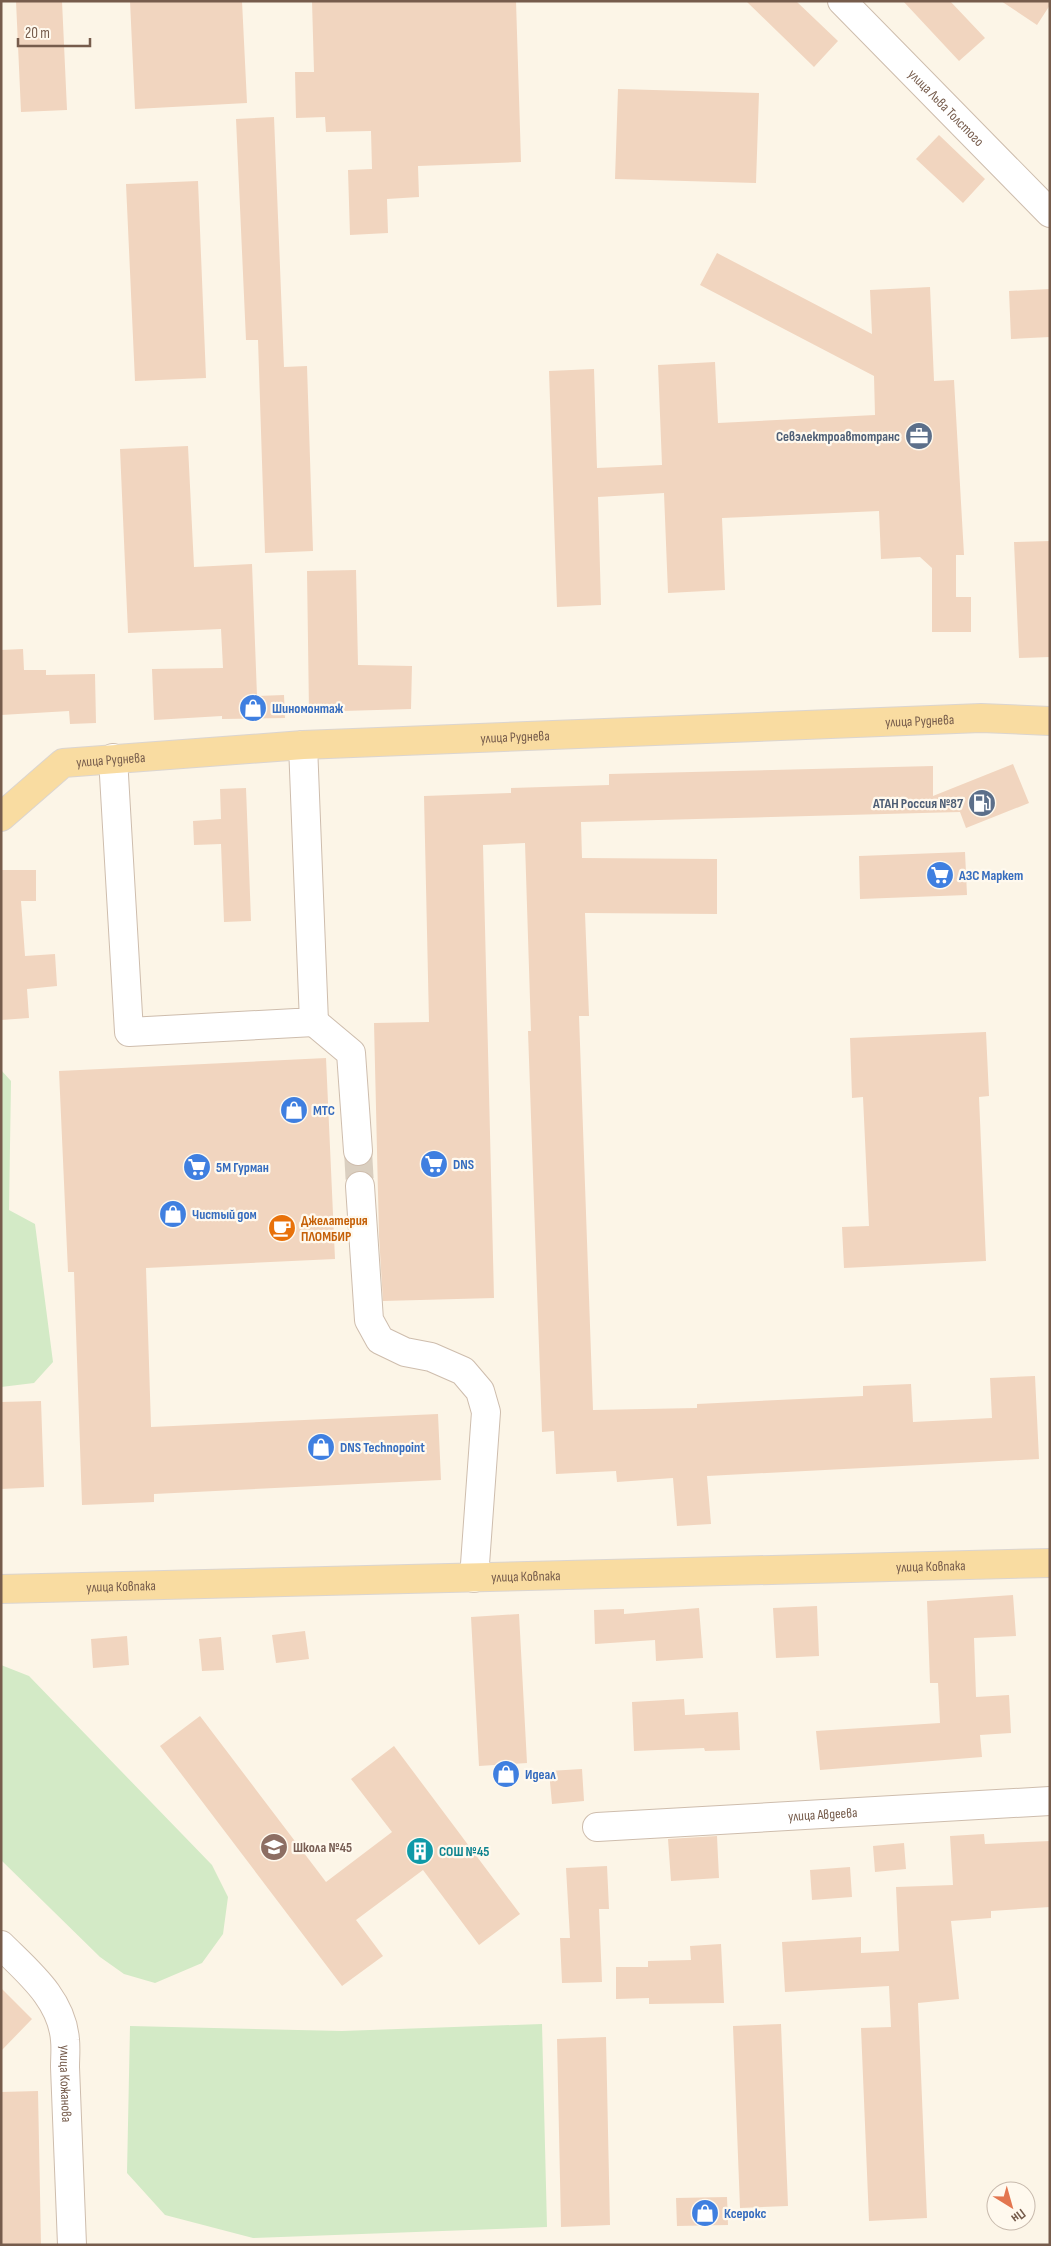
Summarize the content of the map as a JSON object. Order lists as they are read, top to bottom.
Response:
{
  "streets": {
    "main road": ["улица Руднева", "улица Ковпака"],
    "street": ["улица Льва Толстого", "улица Авдеева", "улица Кожанова"]
  },
  "places": {
    "office": ["Севэлектроавтотранс"],
    "shop": [
      "Шиномонтаж",
      "МТС",
      "Чистый дом",
      "DNS Technopoint",
      "Идеал",
      "Ксерокс"
    ],
    "fuel station": ["АТАН Россия №87"],
    "supermarket": ["АЗС Маркет", "DNS", "5М Гурман"],
    "cafe": ["Джелатерия ПЛОМБИР"],
    "school or university": ["Школа №45"],
    "building": ["СОШ №45"]
  },
  "scale_bar": "20 m",
  "north": "bottom right"
}
